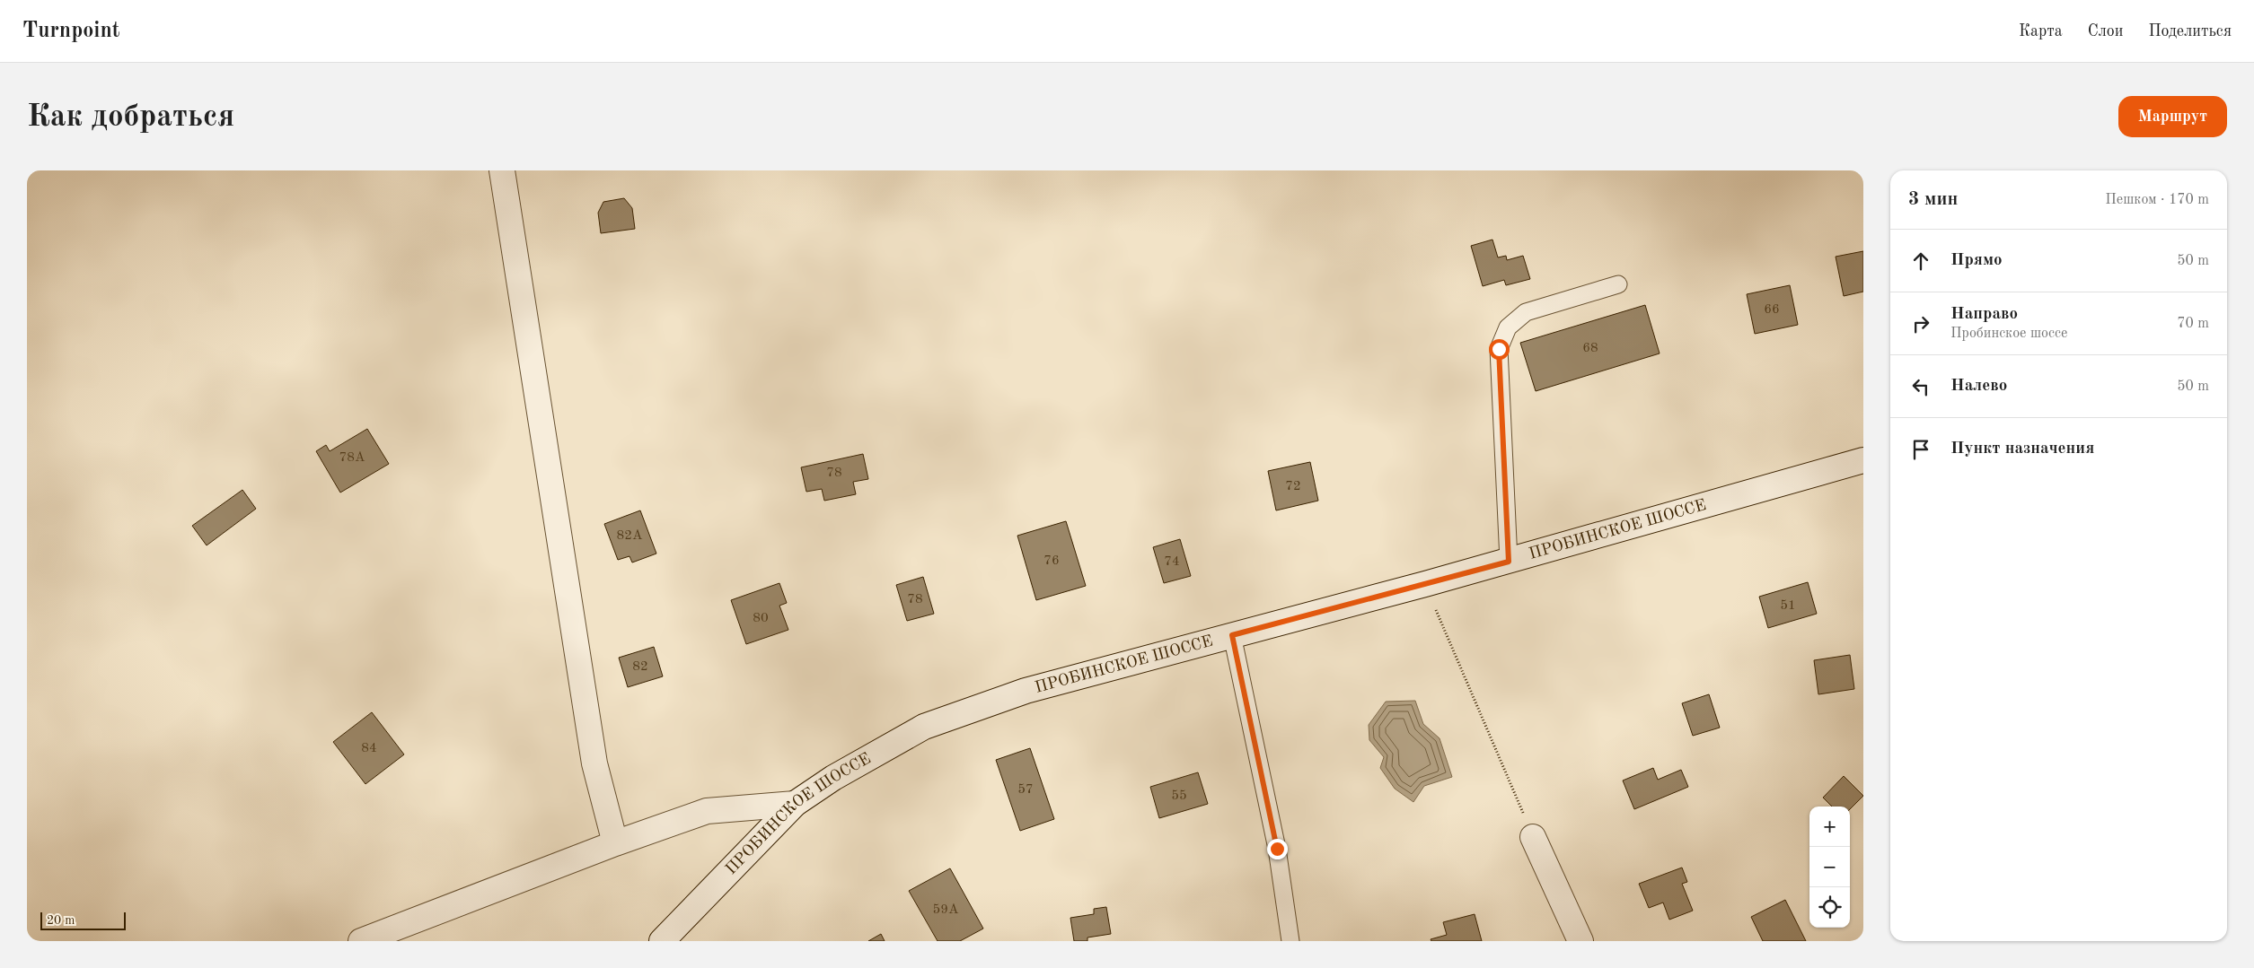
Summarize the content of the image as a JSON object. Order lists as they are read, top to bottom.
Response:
{
  "streets": {
    "main road": ["ПРОБИНСКОЕ ШОССЕ"]
  },
  "house_numbers": [
    "66",
    "68",
    "78А",
    "78",
    "72",
    "82А",
    "76",
    "74",
    "78",
    "51",
    "80",
    "82",
    "84",
    "57",
    "55",
    "59А"
  ],
  "scale_bar": "20 m",
  "page": {
    "header": "Turnpoint",
    "nav": ["Карта", "Слои", "Поделиться"],
    "buttons": "Маршрут",
    "title": "Как добраться",
    "heading": ["3 мин", "Пешком · 170 m"],
    "list": [
      ["Прямо", "50 m"],
      ["Направо", "Пробинское шоссе", "70 m"],
      ["Налево", "50 m"],
      "Пункт назначения"
    ],
    "map_buttons": ["+", "−"],
    "scale": "20 m"
  }
}
